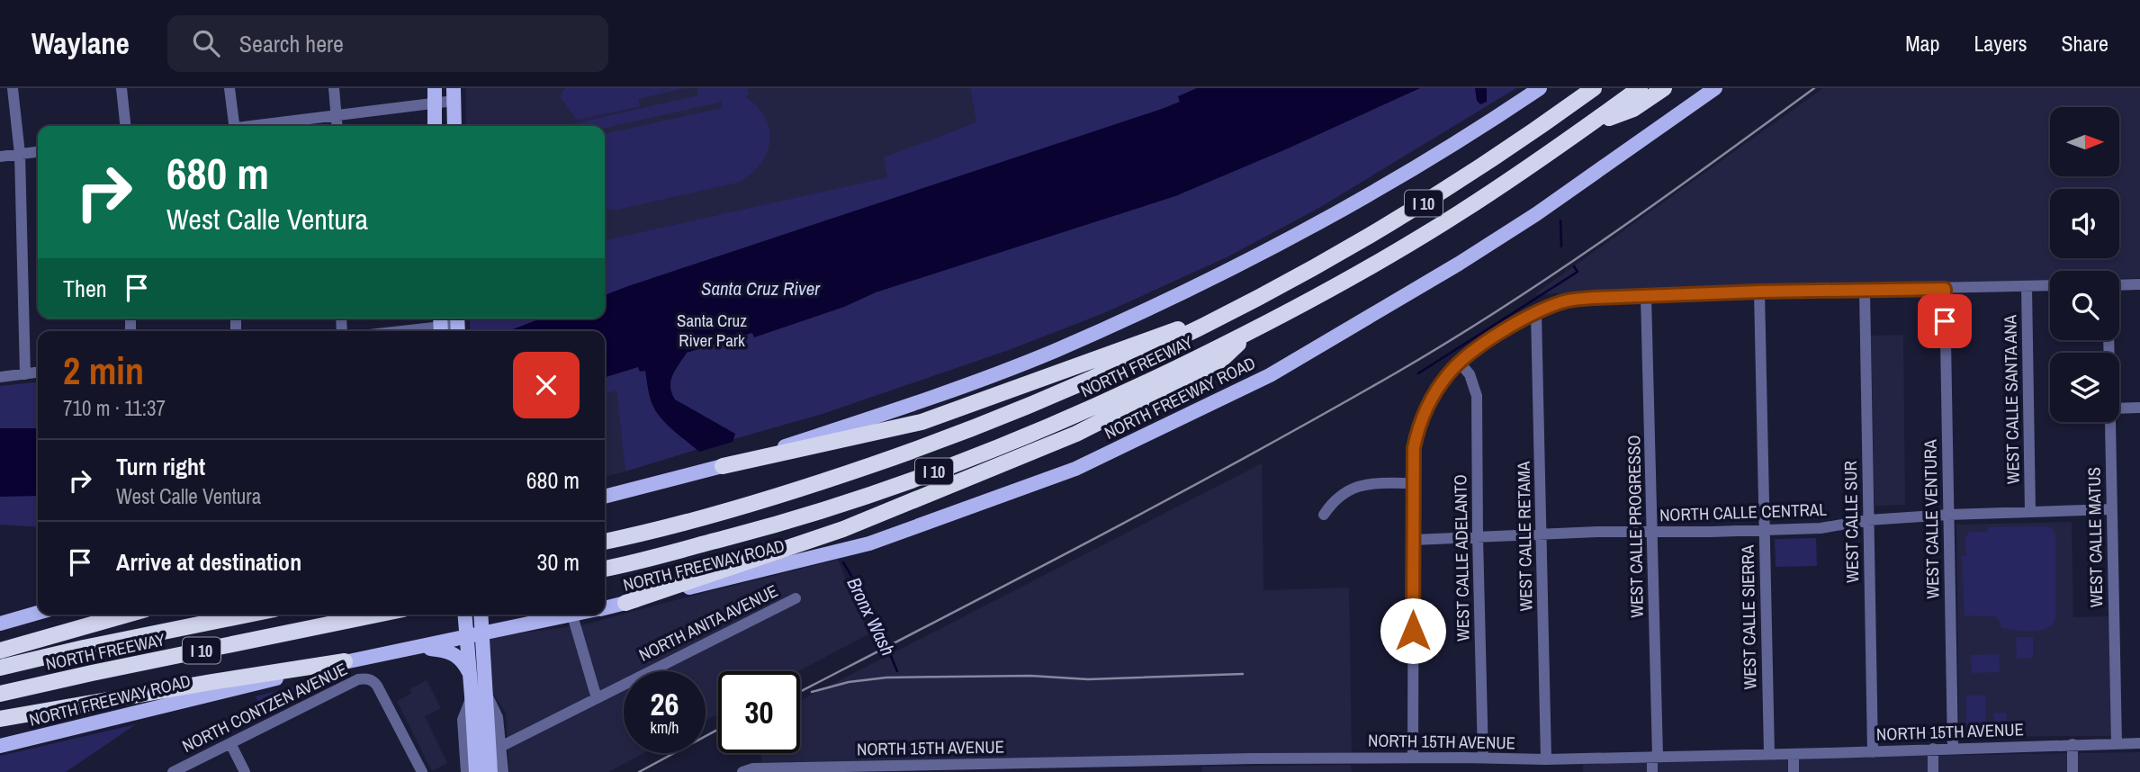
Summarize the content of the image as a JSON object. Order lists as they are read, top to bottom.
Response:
{
  "streets": {
    "highway": ["I 10", "NORTH FREEWAY"],
    "main road": ["NORTH FREEWAY ROAD"],
    "street": [
      "WEST CALLE SANTA ANA",
      "NORTH CALLE CENTRAL",
      "WEST CALLE VENTURA",
      "WEST CALLE SUR",
      "WEST CALLE PROGRESSO",
      "WEST CALLE RETAMA",
      "WEST CALLE MATUS",
      "WEST CALLE ADELANTO",
      "WEST CALLE SIERRA",
      "NORTH ANITA AVENUE",
      "NORTH CONTZEN AVENUE",
      "NORTH 15TH AVENUE"
    ]
  },
  "crossings": [
    ["WEST CALLE SANTA ANA", "NORTH CALLE CENTRAL"],
    ["NORTH CALLE CENTRAL", "WEST CALLE VENTURA"],
    ["NORTH CALLE CENTRAL", "WEST CALLE SUR"],
    ["NORTH CALLE CENTRAL", "WEST CALLE PROGRESSO"],
    ["NORTH CALLE CENTRAL", "WEST CALLE RETAMA"],
    ["NORTH CALLE CENTRAL", "WEST CALLE MATUS"],
    ["NORTH CALLE CENTRAL", "WEST CALLE ADELANTO"],
    ["NORTH CALLE CENTRAL", "WEST CALLE SIERRA"],
    ["WEST CALLE VENTURA", "NORTH 15TH AVENUE"],
    ["WEST CALLE SUR", "NORTH 15TH AVENUE"],
    ["WEST CALLE PROGRESSO", "NORTH 15TH AVENUE"],
    ["WEST CALLE RETAMA", "NORTH 15TH AVENUE"],
    ["WEST CALLE MATUS", "NORTH 15TH AVENUE"],
    ["WEST CALLE ADELANTO", "NORTH 15TH AVENUE"],
    ["WEST CALLE SIERRA", "NORTH 15TH AVENUE"]
  ],
  "water": ["Santa Cruz River", "Bronx Wash"],
  "parks": ["Santa Cruz River Park"],
  "north": "right",
  "page": {
    "header": "Waylane",
    "search": "Search here",
    "nav": ["Map", "Layers", "Share"],
    "turn": ["680 m", "West Calle Ventura"],
    "then": "Then",
    "heading": ["2 min", "710 m · 11:37"],
    "list": [
      {
        "name": "Turn right",
        "note": "West Calle Ventura",
        "value": "680 m"
      },
      {
        "name": "Arrive at destination",
        "value": "30 m"
      }
    ],
    "speed": "26 km/h",
    "limit": "30"
  }
}
